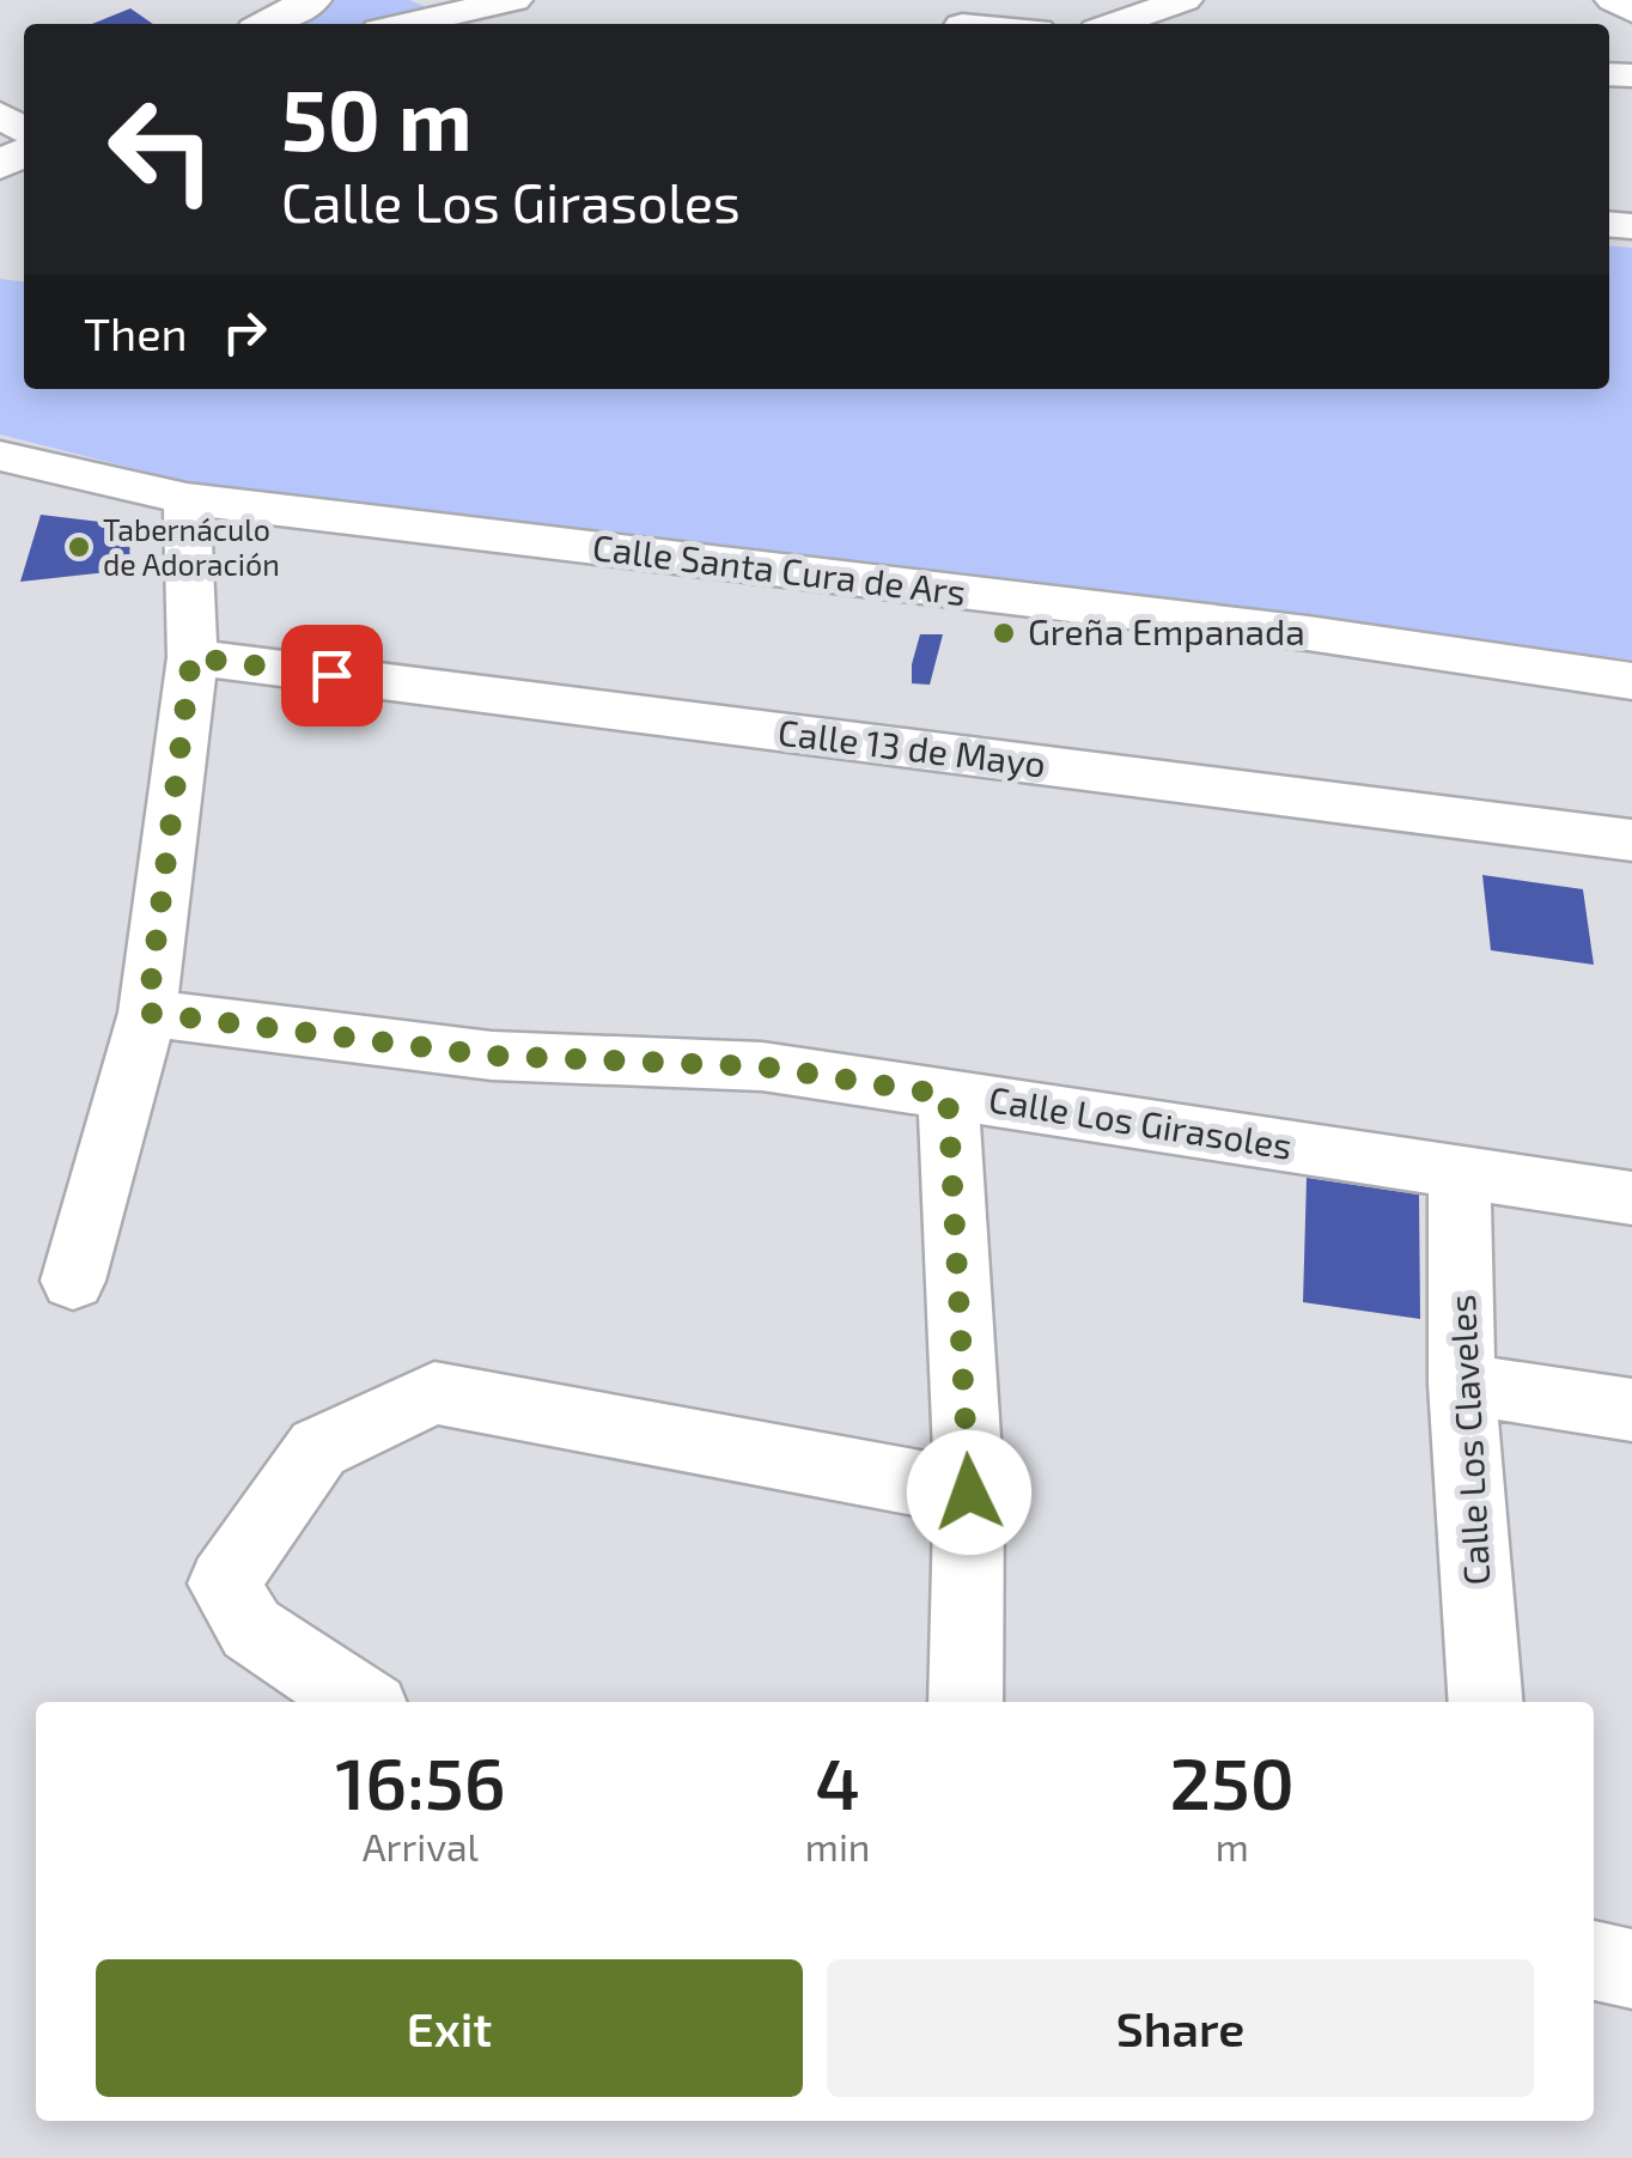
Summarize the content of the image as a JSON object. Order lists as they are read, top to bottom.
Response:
{
  "streets": {
    "street": [
      "Calle Santa Cura de Ars",
      "Calle 13 de Mayo",
      "Calle Los Girasoles",
      "Calle Los Claveles"
    ]
  },
  "crossings": [
    ["Calle Los Girasoles", "Calle Los Claveles"]
  ],
  "places": ["Tabernáculo de Adoración", "Greña Empanada"],
  "page": {
    "turn": ["50 m", "Calle Los Girasoles"],
    "then": "Then",
    "eta": [
      "16:56",
      "Arrival",
      "4",
      "min",
      "250",
      "m"
    ],
    "buttons": ["Exit", "Share"]
  }
}
